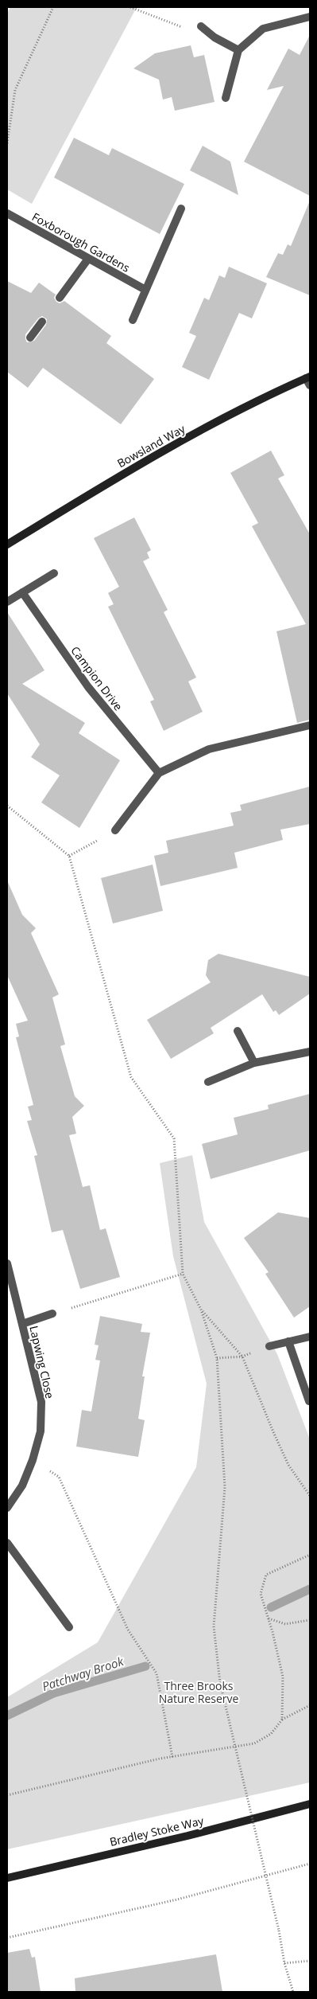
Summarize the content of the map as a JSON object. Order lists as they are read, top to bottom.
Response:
{
  "streets": {
    "street": [
      "Foxborough Gardens",
      "Bowsland Way",
      "Campion Drive",
      "Lapwing Close",
      "Bradley Stoke Way"
    ]
  },
  "water": ["Patchway Brook"],
  "parks": ["Three Brooks Nature Reserve"]
}
